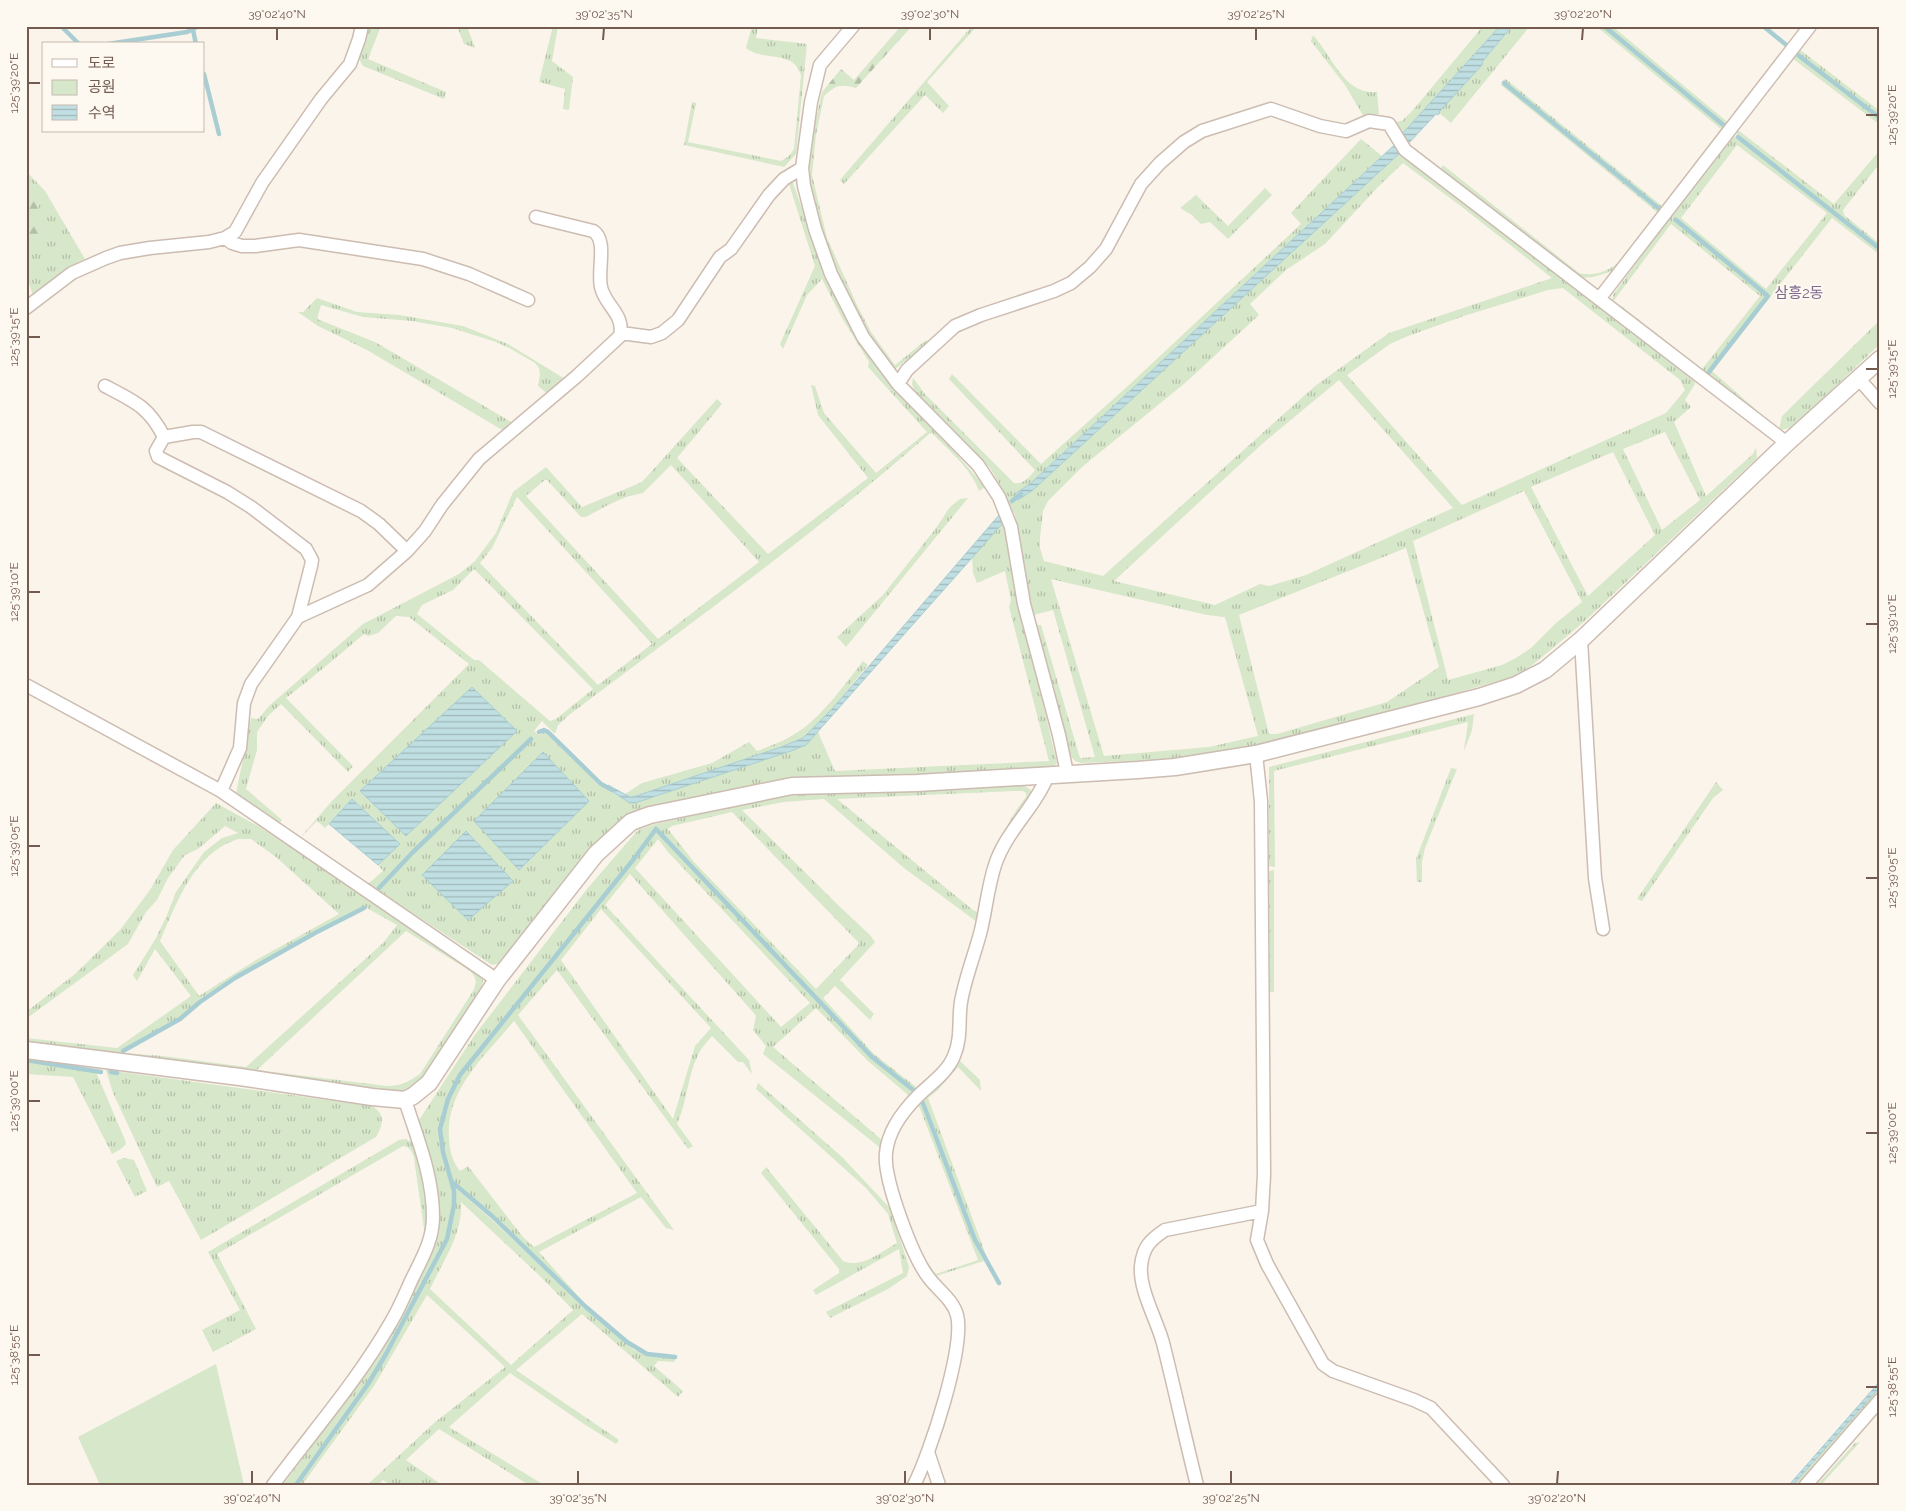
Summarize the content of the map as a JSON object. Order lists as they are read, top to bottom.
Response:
{
  "districts": ["삼흥2동"],
  "legend": ["도로", "공원", "수역"],
  "coordinates": [
    "39°02'40\"N",
    "39°02'35\"N",
    "39°02'30\"N",
    "39°02'25\"N",
    "39°02'20\"N",
    "125°39'20\"E",
    "125°39'15\"E",
    "125°39'10\"E",
    "125°39'05\"E",
    "125°39'00\"E",
    "125°38'55\"E"
  ]
}
